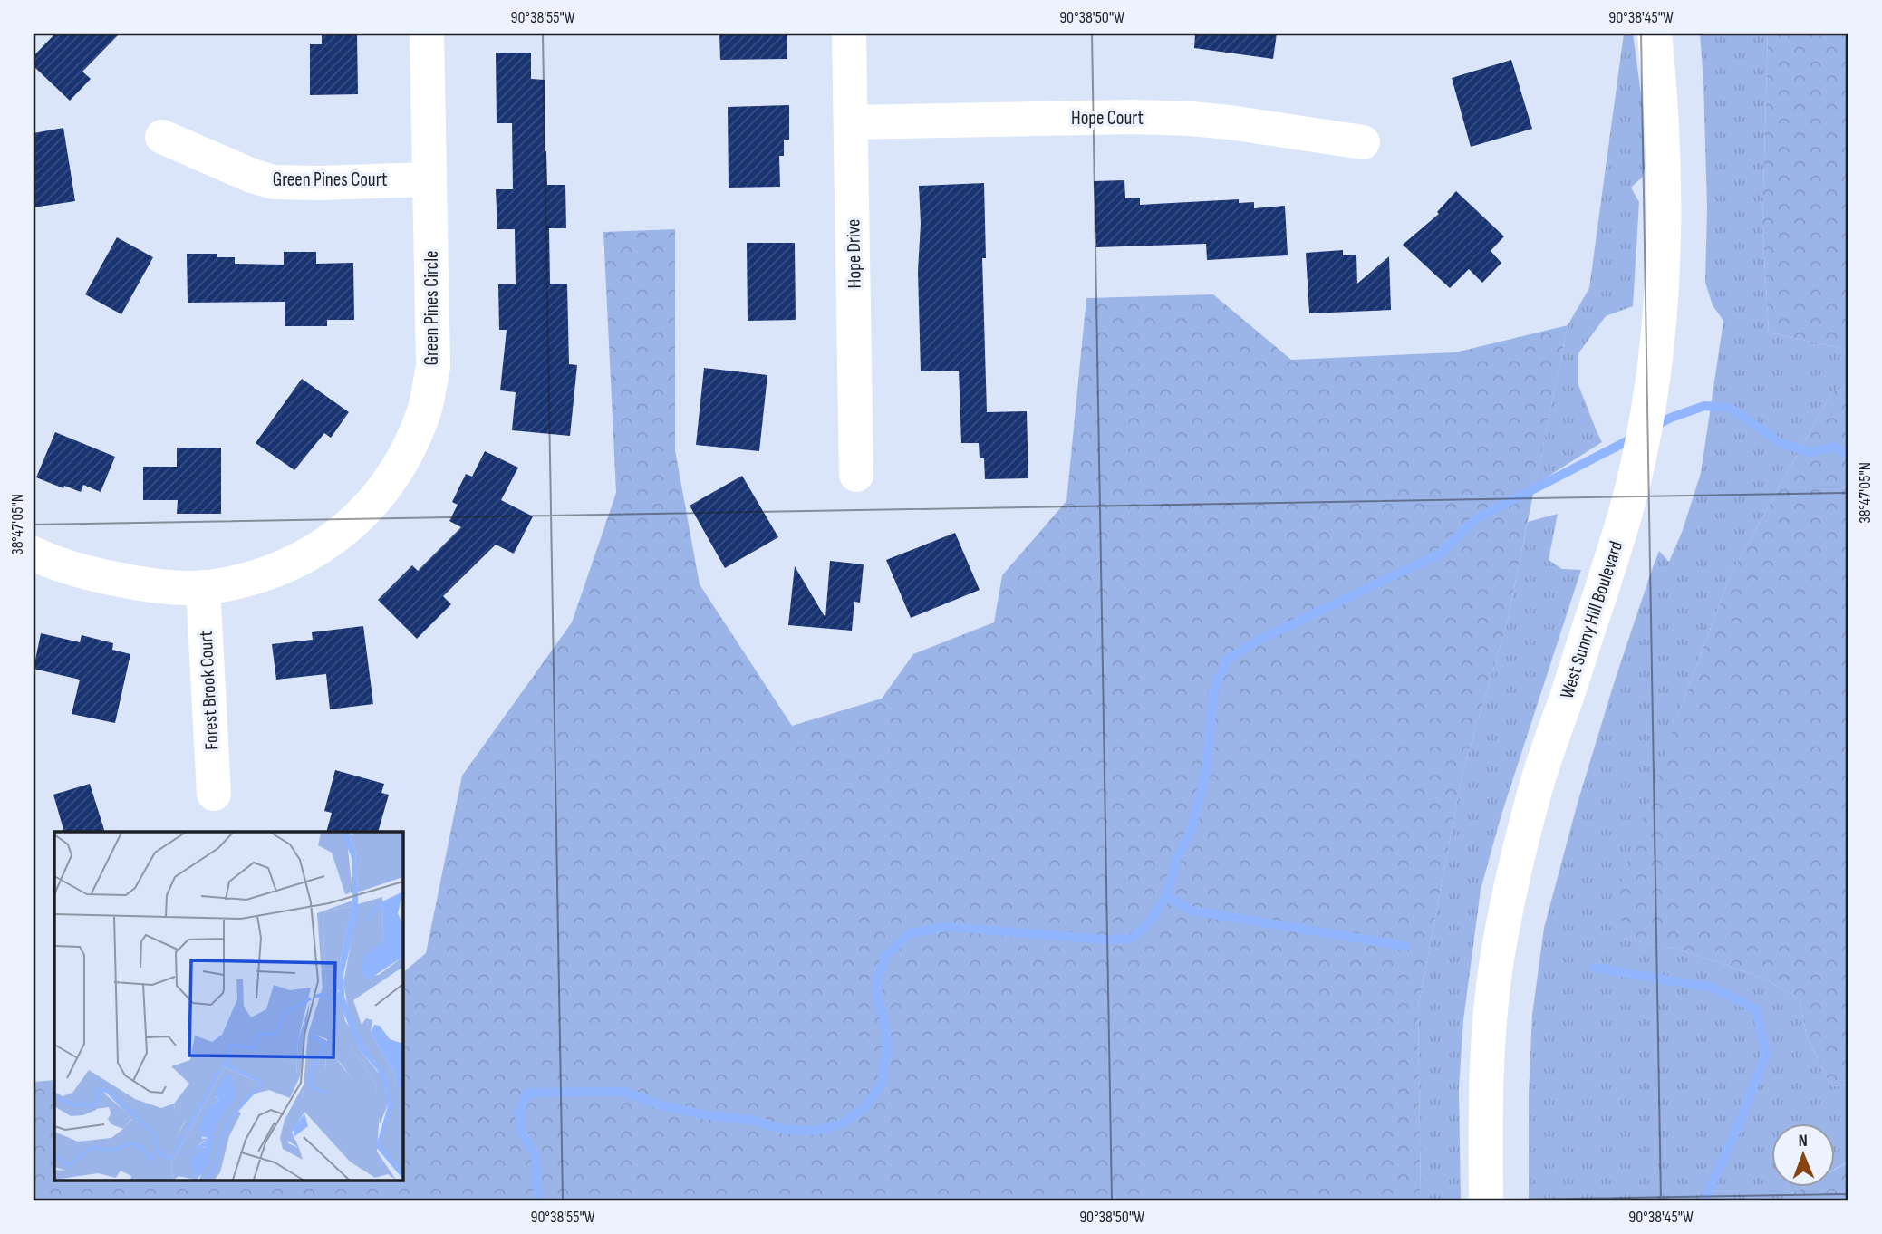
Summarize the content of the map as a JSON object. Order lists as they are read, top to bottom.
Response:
{
  "streets": {
    "street": [
      "Hope Court",
      "Green Pines Court",
      "Hope Drive",
      "Green Pines Circle",
      "West Sunny Hill Boulevard",
      "Forest Brook Court"
    ]
  },
  "crossings": [
    ["Hope Court", "Hope Drive"],
    ["Green Pines Court", "Green Pines Circle"],
    ["Green Pines Circle", "Forest Brook Court"]
  ],
  "north": "top",
  "coordinates": [
    "90°38'55\"W",
    "90°38'50\"W",
    "90°38'45\"W",
    "38°47'05\"N"
  ]
}
